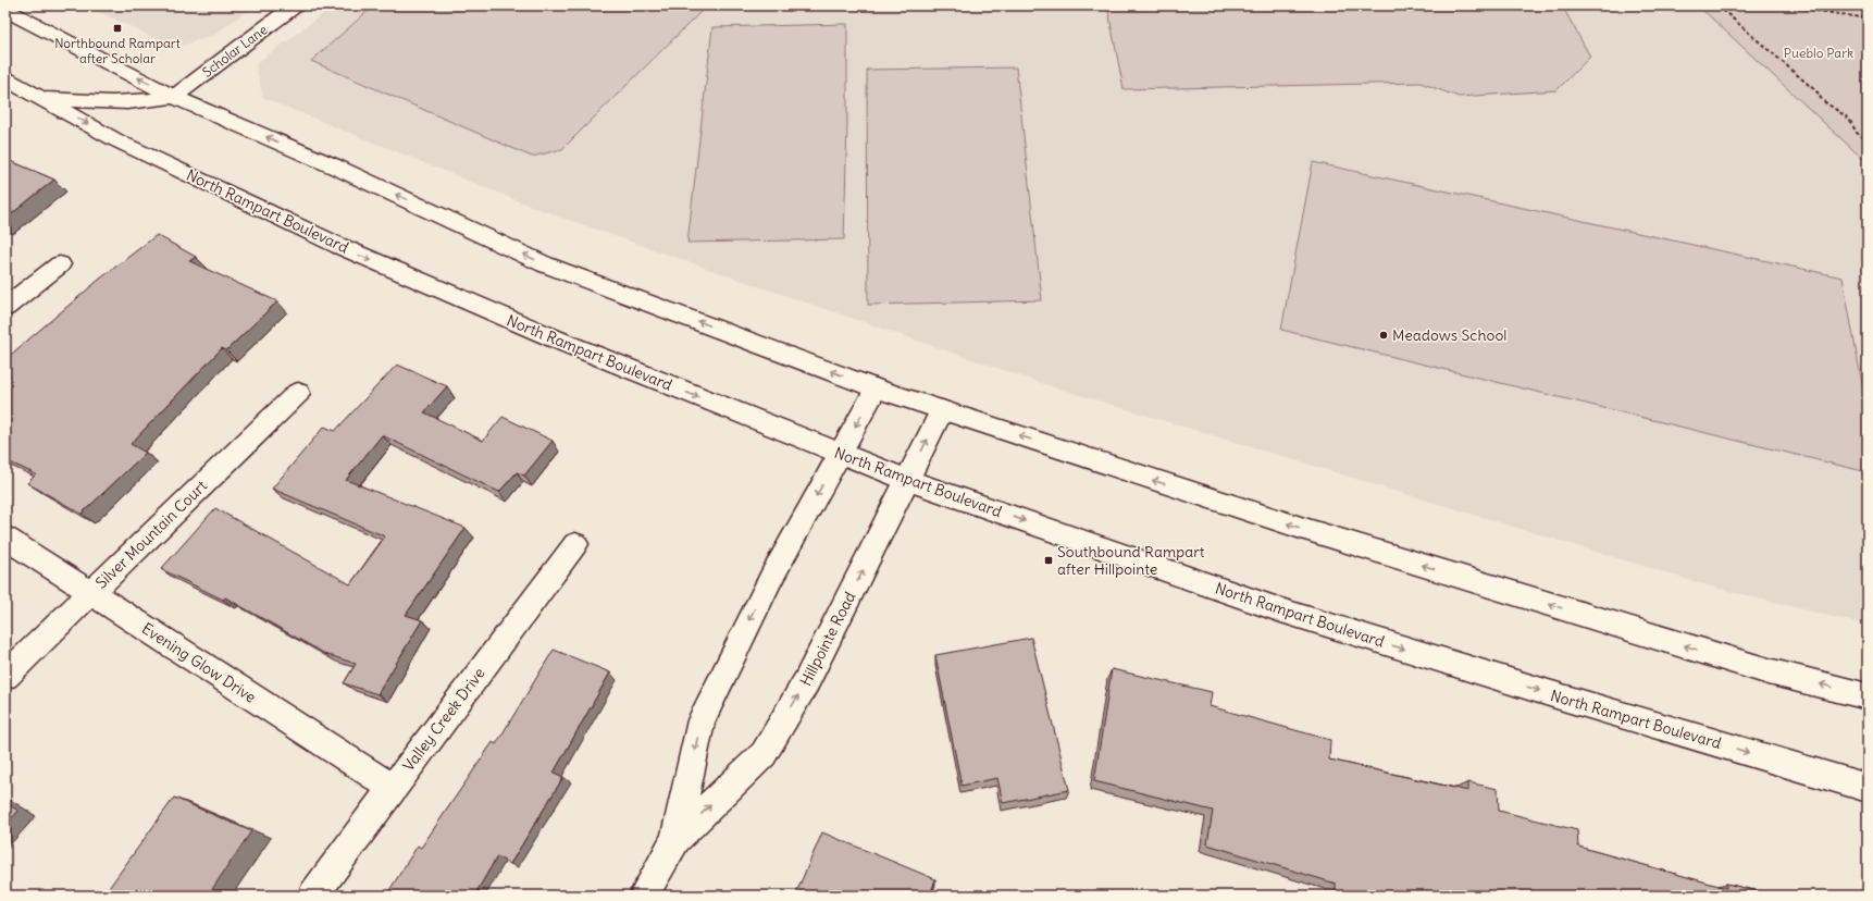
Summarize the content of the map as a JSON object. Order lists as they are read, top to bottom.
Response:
{
  "streets": {
    "main road": [
      "Scholar Lane",
      "North Rampart Boulevard",
      "Silver Mountain Court",
      "Hillpointe Road",
      "Evening Glow Drive",
      "Valley Creek Drive"
    ]
  },
  "crossings": [
    ["North Rampart Boulevard", "Hillpointe Road"],
    ["Silver Mountain Court", "Evening Glow Drive"],
    ["Evening Glow Drive", "Valley Creek Drive"]
  ],
  "parks": ["Pueblo Park"],
  "places": {
    "transit": ["Northbound Rampart after Scholar", "Southbound Rampart after Hillpointe"],
    "other": ["Meadows School"]
  }
}
